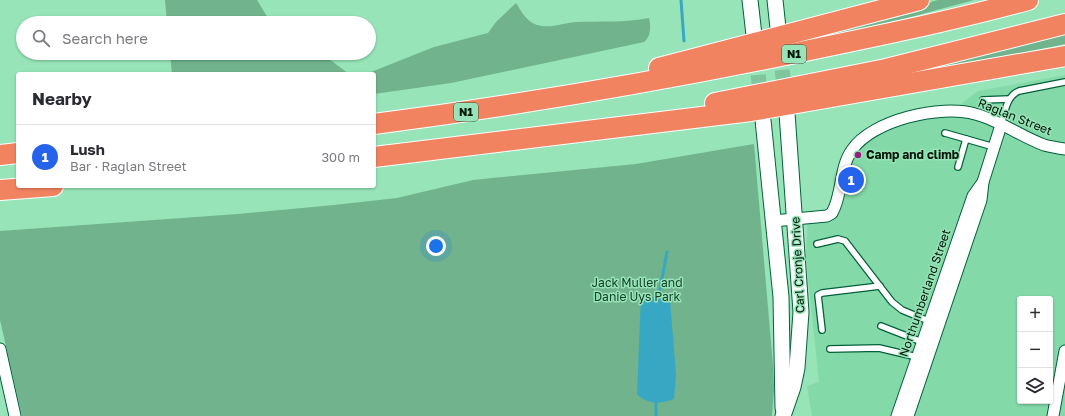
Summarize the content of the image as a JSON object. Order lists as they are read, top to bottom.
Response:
{
  "streets": {
    "highway": ["N1"],
    "main road": ["Carl Cronje Drive"],
    "street": ["Raglan Street", "Northumberland Street"]
  },
  "crossings": [
    ["Raglan Street", "Carl Cronje Drive"],
    ["Raglan Street", "Northumberland Street"]
  ],
  "parks": ["Jack Muller and Danie Uys Park"],
  "places": ["Camp and climb"],
  "page": {
    "search": "Search here",
    "heading": "Nearby",
    "list": [
      {
        "mark": "1",
        "name": "Lush",
        "note": "Bar · Raglan Street",
        "value": "300 m"
      }
    ],
    "pins": "1",
    "map_buttons": ["+", "−"]
  }
}
